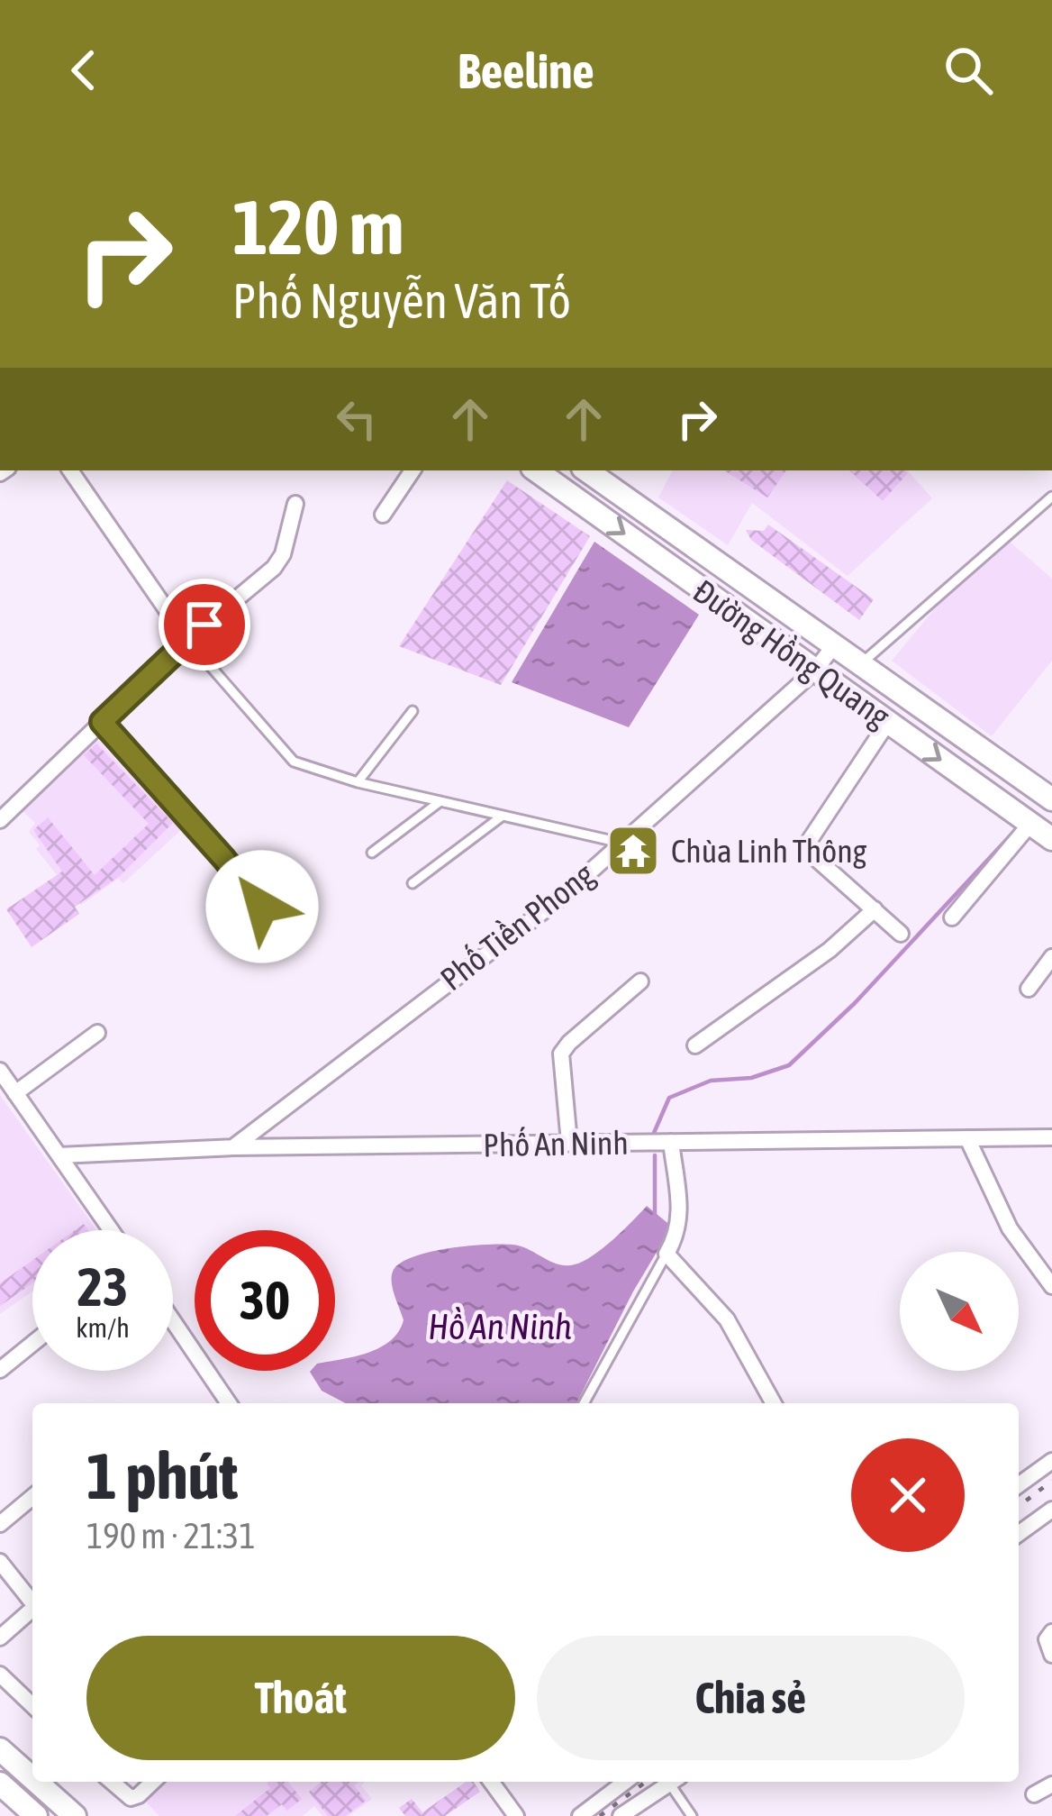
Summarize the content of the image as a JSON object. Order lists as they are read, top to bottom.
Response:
{
  "streets": {
    "street": ["Đường Hồng Quang", "Phố Tiền Phong", "Phố An Ninh"]
  },
  "crossings": [
    ["Đường Hồng Quang", "Phố Tiền Phong"],
    ["Phố Tiền Phong", "Phố An Ninh"]
  ],
  "water": ["Hồ An Ninh"],
  "places": {
    "temple": ["Chùa Linh Thông"]
  },
  "north": "bottom right",
  "page": {
    "header": "Beeline",
    "turn": ["120 m", "Phố Nguyễn Văn Tố"],
    "speed": "23 km/h",
    "limit": "30",
    "heading": ["1 phút", "190 m · 21:31"],
    "buttons": ["Thoát", "Chia sẻ"]
  }
}
